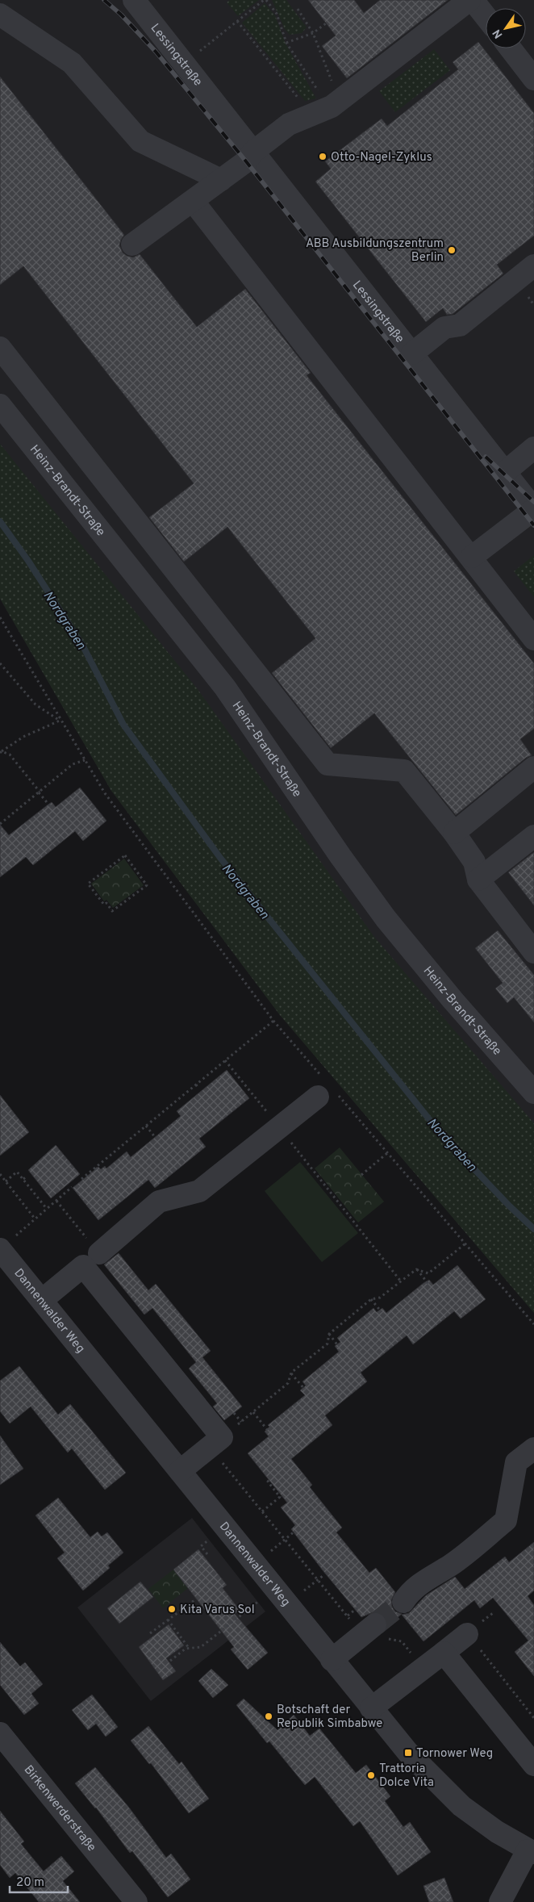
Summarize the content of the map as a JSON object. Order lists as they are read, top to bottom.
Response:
{
  "streets": {
    "street": [
      "Lessingstraße",
      "Heinz-Brandt-Straße",
      "Dannenwalder Weg",
      "Birkenwerderstraße"
    ]
  },
  "water": ["Nordgraben"],
  "places": {
    "other": [
      "Otto-Nagel-Zyklus",
      "ABB Ausbildungszentrum Berlin",
      "Kita Varus Sol",
      "Botschaft der Republik Simbabwe",
      "Trattoria Dolce Vita"
    ],
    "transit": ["Tornower Weg"]
  },
  "scale_bar": "20 m",
  "north": "bottom left"
}
